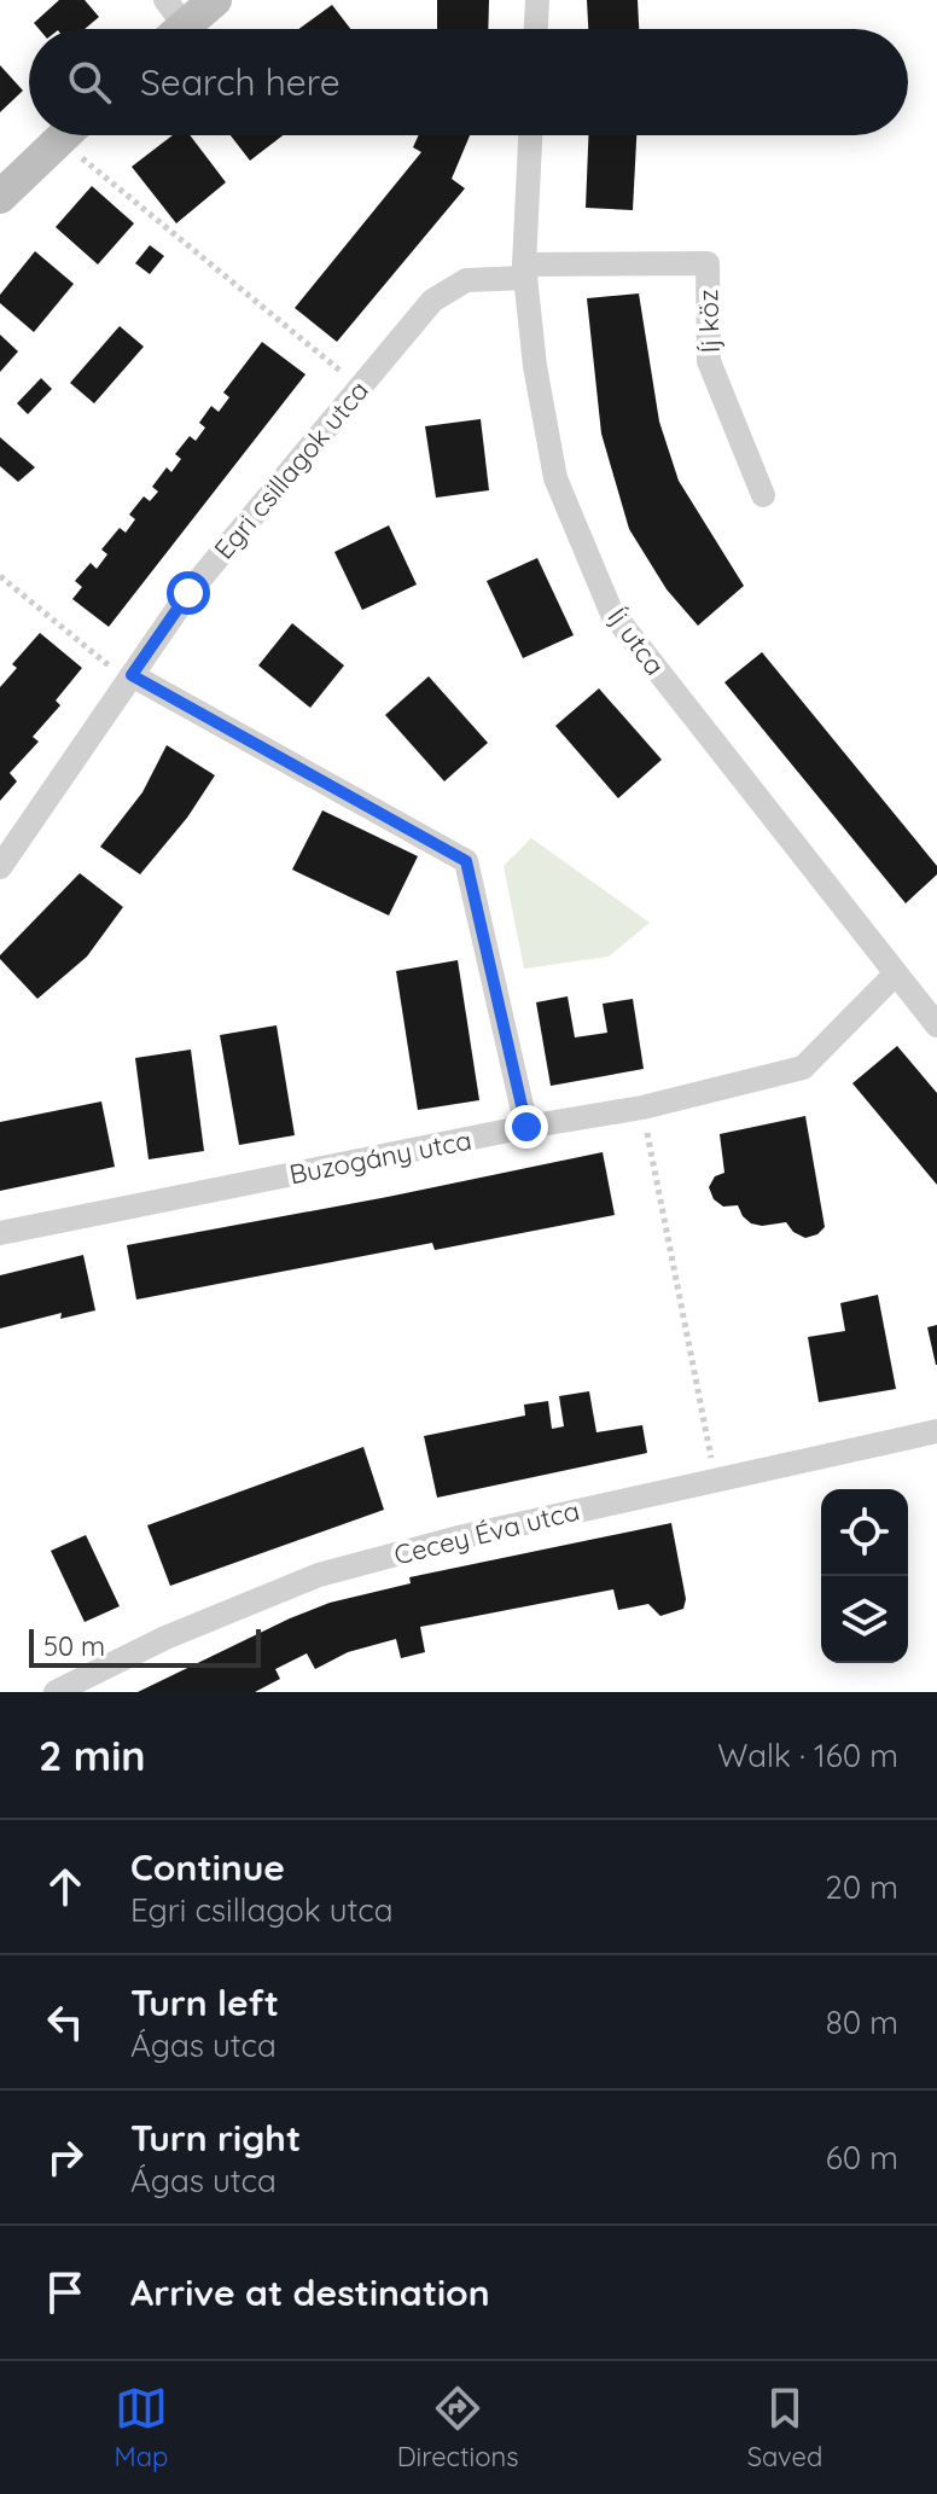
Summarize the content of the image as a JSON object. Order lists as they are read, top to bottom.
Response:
{
  "streets": {
    "street": [
      "Íj köz",
      "Egri csillagok utca",
      "Íj utca",
      "Buzogány utca",
      "Cecey Éva utca"
    ]
  },
  "crossings": [
    ["Íj köz", "Egri csillagok utca"],
    ["Íj köz", "Íj utca"],
    ["Egri csillagok utca", "Íj utca"],
    ["Íj utca", "Buzogány utca"]
  ],
  "scale_bar": "50 m",
  "page": {
    "search": "Search here",
    "scale": "50 m",
    "heading": ["2 min", "Walk · 160 m"],
    "list": [
      ["Continue", "Egri csillagok utca", "20 m"],
      ["Turn left", "Ágas utca", "80 m"],
      ["Turn right", "Ágas utca", "60 m"],
      "Arrive at destination"
    ],
    "nav": ["Map", "Directions", "Saved"]
  }
}
